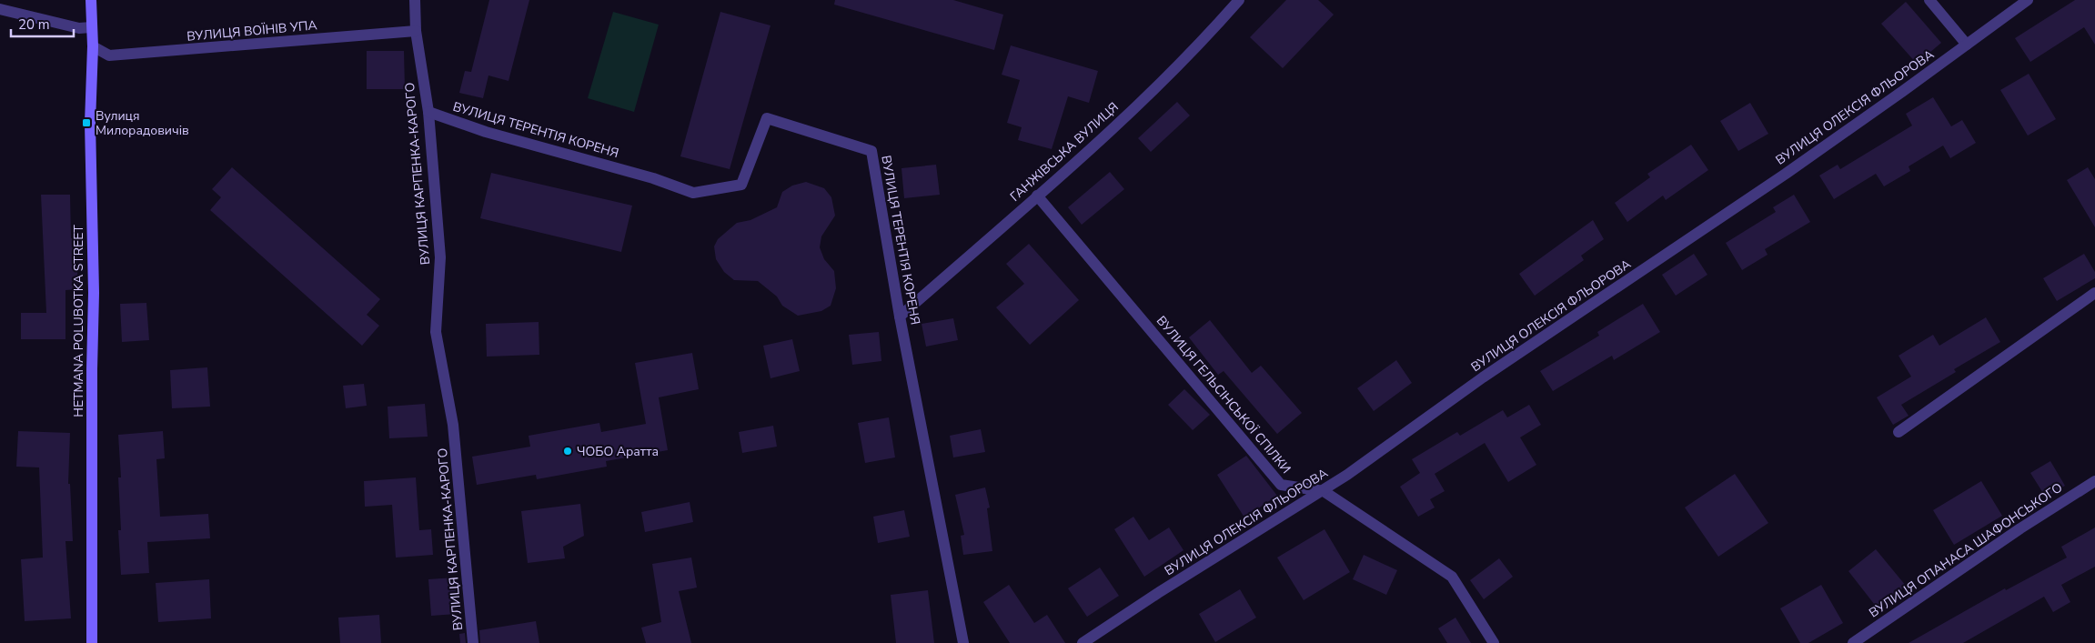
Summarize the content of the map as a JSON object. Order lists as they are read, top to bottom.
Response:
{
  "streets": {
    "street": [
      "ВУЛИЦЯ ВОЇНІВ УПА",
      "ВУЛИЦЯ ОЛЕКСІЯ ФЛЬОРОВА",
      "ВУЛИЦЯ ТЕРЕНТІЯ КОРЕНЯ",
      "ГАНЖІВСЬКА ВУЛИЦЯ",
      "ВУЛИЦЯ КАРПЕНКА-КАРОГО",
      "HETMANA POLUBOTKA STREET",
      "ВУЛИЦЯ ГЕЛЬСІНСЬКОЇ СПІЛКИ",
      "ВУЛИЦЯ ОПАНАСА ШАФОНСЬКОГО"
    ]
  },
  "crossings": [
    ["ВУЛИЦЯ ВОЇНІВ УПА", "ВУЛИЦЯ КАРПЕНКА-КАРОГО"],
    ["ВУЛИЦЯ ВОЇНІВ УПА", "HETMANA POLUBOTKA STREET"],
    ["ВУЛИЦЯ ОЛЕКСІЯ ФЛЬОРОВА", "ВУЛИЦЯ ГЕЛЬСІНСЬКОЇ СПІЛКИ"],
    ["ВУЛИЦЯ ТЕРЕНТІЯ КОРЕНЯ", "ГАНЖІВСЬКА ВУЛИЦЯ"],
    ["ВУЛИЦЯ ТЕРЕНТІЯ КОРЕНЯ", "ВУЛИЦЯ КАРПЕНКА-КАРОГО"],
    ["ГАНЖІВСЬКА ВУЛИЦЯ", "ВУЛИЦЯ ГЕЛЬСІНСЬКОЇ СПІЛКИ"]
  ],
  "places": {
    "transit": ["Вулиця Милорадовичів"],
    "other": ["ЧОБО Аратта"]
  },
  "scale_bar": "20 m"
}
